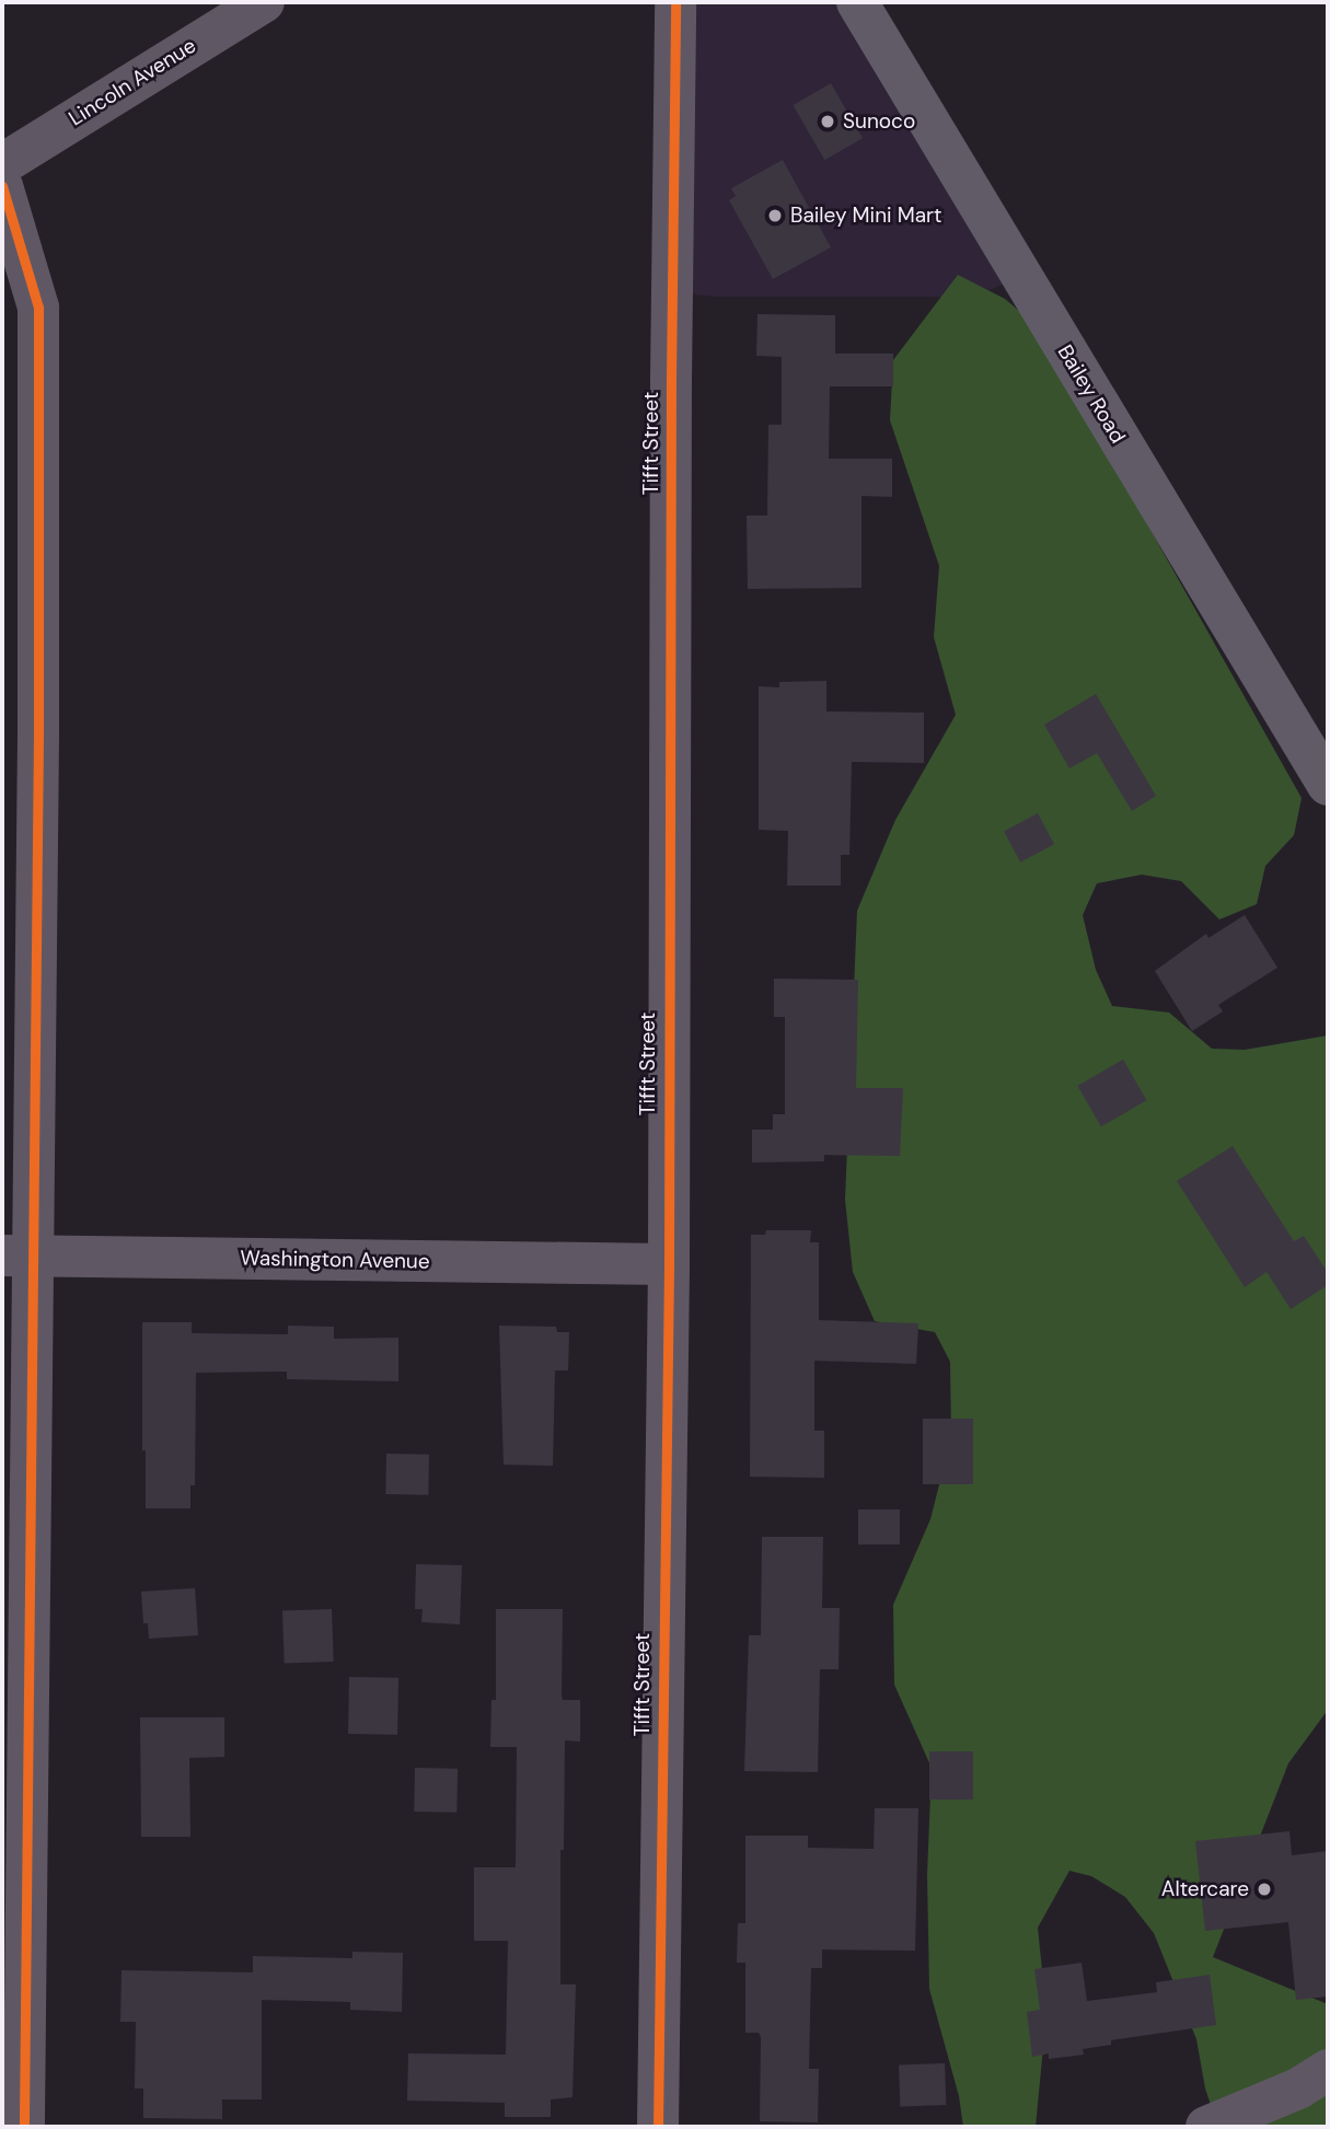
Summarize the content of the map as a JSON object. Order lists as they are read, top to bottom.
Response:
{
  "streets": {
    "street": [
      "Lincoln Avenue",
      "Bailey Road",
      "Tifft Street",
      "Washington Avenue"
    ]
  },
  "crossings": [
    ["Tifft Street", "Washington Avenue"]
  ],
  "places": ["Sunoco", "Bailey Mini Mart", "Altercare"]
}
